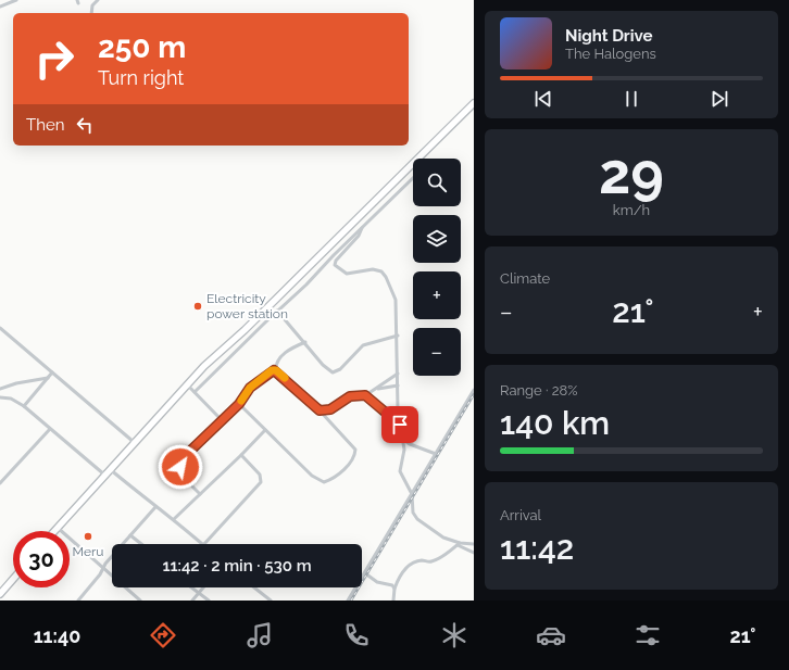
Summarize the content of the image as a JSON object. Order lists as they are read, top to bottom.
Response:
{
  "places": ["Electricity power station", "Meru"],
  "page": {
    "turn": ["250 m", "Turn right"],
    "song": ["Night Drive", "The Halogens"],
    "then": "Then",
    "tile": [
      ["29", "km/h"],
      "Climate",
      ["Range · 28%", "140 km"],
      ["Arrival", "11:42"]
    ],
    "map_buttons": ["+", "−"],
    "heat": ["−", "21°", "+"],
    "limit": "30",
    "trip": "11:42 · 2 min · 530 m",
    "tabs": ["11:40", "21°"]
  }
}
